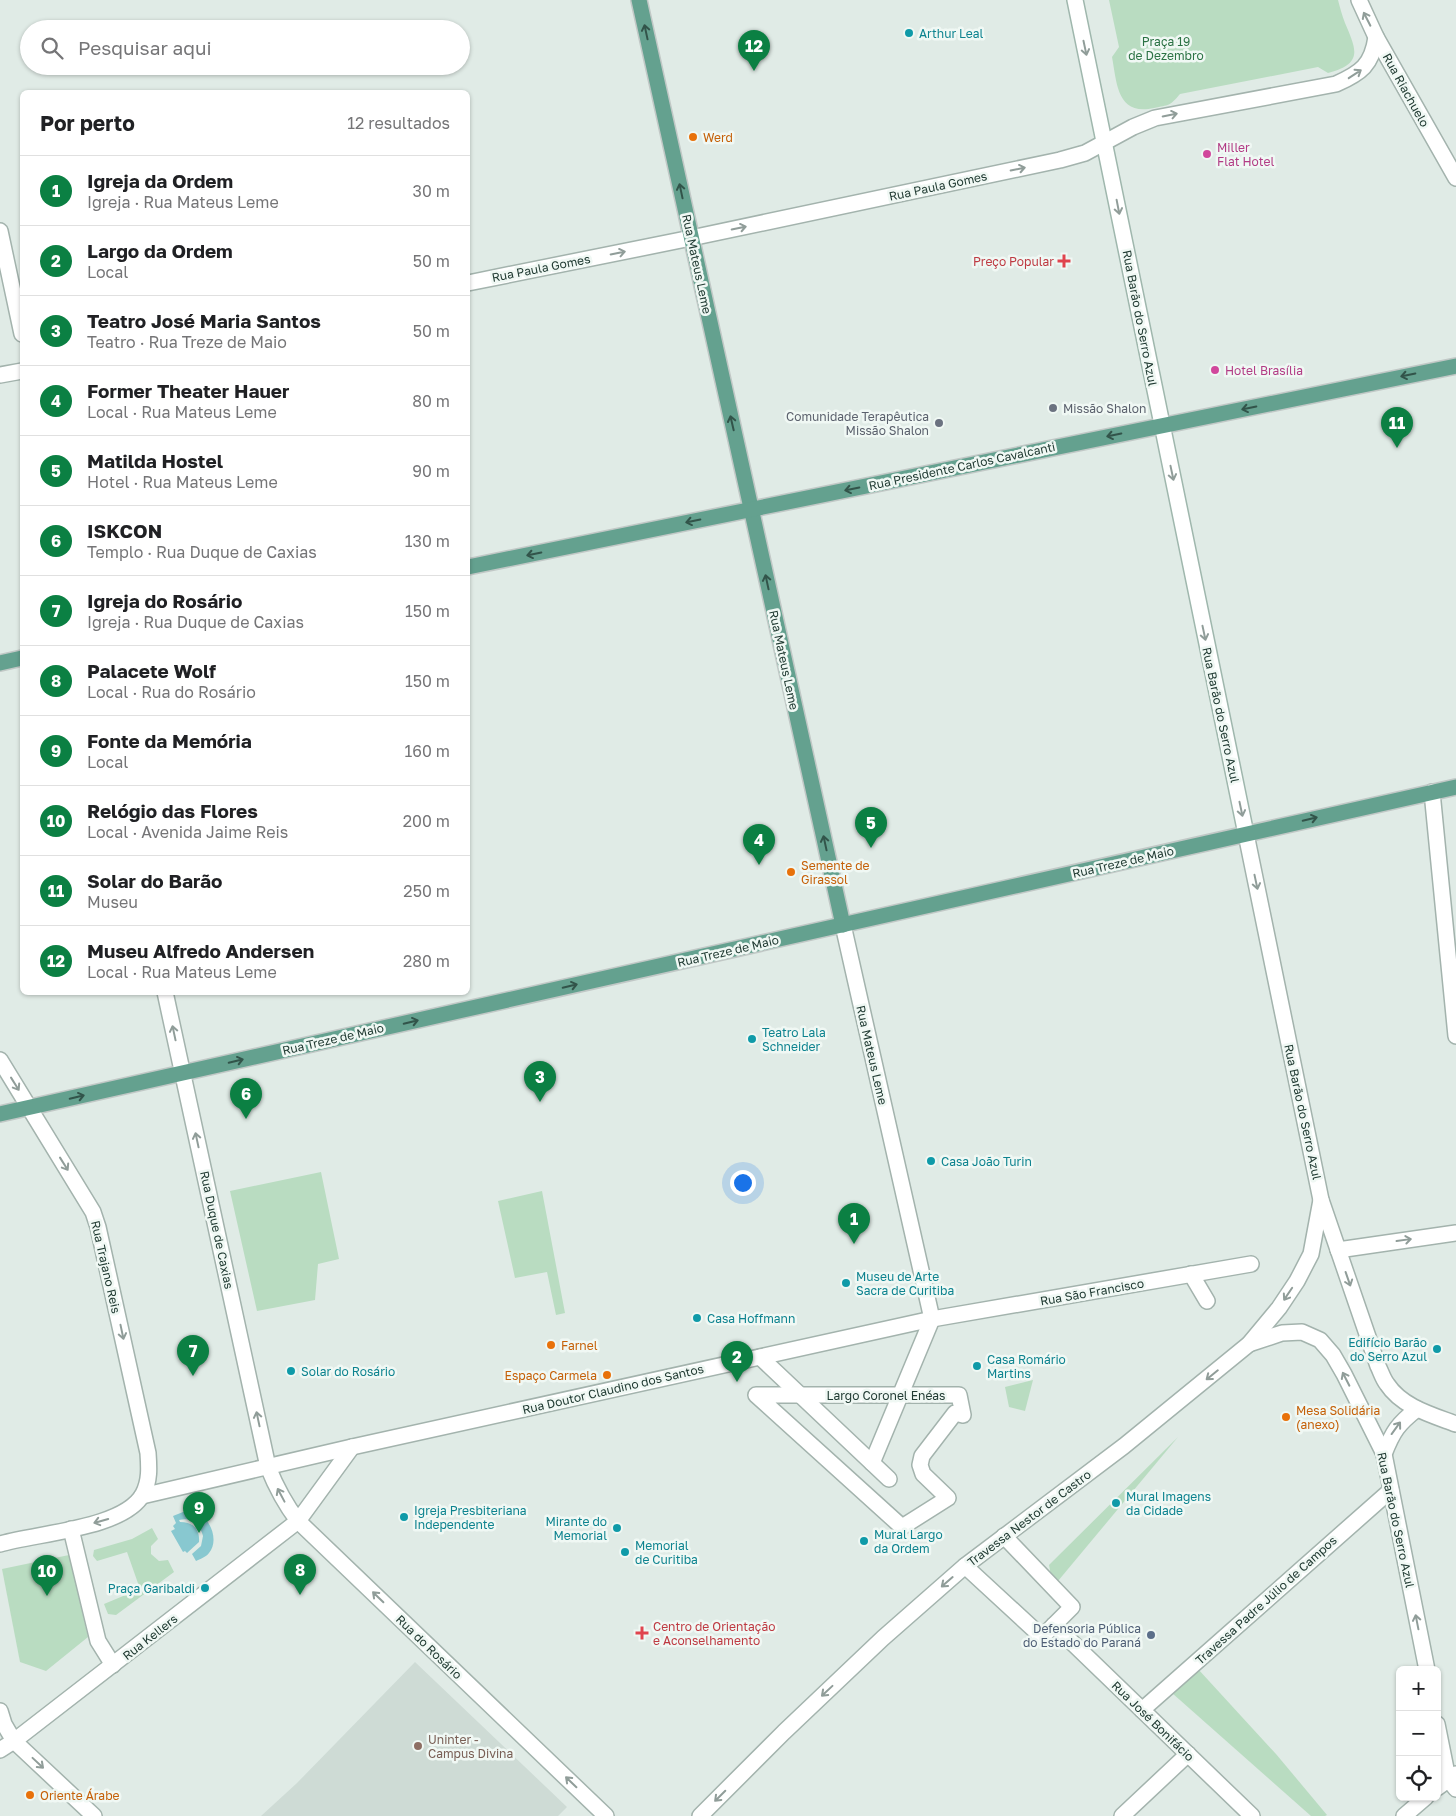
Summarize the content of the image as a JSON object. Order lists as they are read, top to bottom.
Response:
{
  "streets": {
    "main road": ["Rua Mateus Leme", "Rua Presidente Carlos Cavalcanti", "Rua Treze de Maio"],
    "street": [
      "Rua Riachuelo",
      "Rua Paula Gomes",
      "Rua Barão do Serro Azul",
      "Rua Duque de Caxias",
      "Rua Trajano Reis",
      "Rua São Francisco",
      "Rua Doutor Claudino dos Santos",
      "Largo Coronel Enéas",
      "Travessa Nestor de Castro",
      "Travessa Padre Júlio de Campos",
      "Rua Kellers",
      "Rua do Rosário",
      "Rua José Bonifácio"
    ]
  },
  "crossings": [
    ["Rua Riachuelo", "Rua Paula Gomes"],
    ["Rua Paula Gomes", "Rua Mateus Leme"],
    ["Rua Paula Gomes", "Rua Barão do Serro Azul"],
    ["Rua Mateus Leme", "Rua Presidente Carlos Cavalcanti"],
    ["Rua Mateus Leme", "Rua Treze de Maio"],
    ["Rua Mateus Leme", "Rua São Francisco"],
    ["Rua Mateus Leme", "Rua Doutor Claudino dos Santos"],
    ["Rua Barão do Serro Azul", "Rua Presidente Carlos Cavalcanti"],
    ["Rua Barão do Serro Azul", "Rua Treze de Maio"],
    ["Rua Barão do Serro Azul", "Travessa Nestor de Castro"],
    ["Rua Barão do Serro Azul", "Travessa Padre Júlio de Campos"],
    ["Rua Treze de Maio", "Rua Duque de Caxias"],
    ["Rua Treze de Maio", "Rua Trajano Reis"],
    ["Rua Duque de Caxias", "Rua Doutor Claudino dos Santos"],
    ["Rua Duque de Caxias", "Rua do Rosário"],
    ["Rua Trajano Reis", "Rua Doutor Claudino dos Santos"],
    ["Rua São Francisco", "Rua Doutor Claudino dos Santos"],
    ["Rua Doutor Claudino dos Santos", "Rua do Rosário"],
    ["Travessa Padre Júlio de Campos", "Rua José Bonifácio"],
    ["Rua Kellers", "Rua do Rosário"]
  ],
  "one_way": [
    "Rua Paula Gomes",
    "Rua Mateus Leme",
    "Rua Presidente Carlos Cavalcanti",
    "Rua Treze de Maio",
    "Rua Duque de Caxias",
    "Rua Trajano Reis",
    "Travessa Nestor de Castro",
    "Rua do Rosário"
  ],
  "parks": ["Praça 19 de Dezembro"],
  "places": {
    "other": [
      "Arthur Leal",
      "Werd",
      "Miller Flat Hotel",
      "Hotel Brasília",
      "Missão Shalon",
      "Comunidade Terapêutica Missão Shalon",
      "Semente de Girassol",
      "Teatro Lala Schneider",
      "Casa João Turin",
      "Museu de Arte Sacra de Curitiba",
      "Casa Hoffmann",
      "Farnel",
      "Edifício Barão do Serro Azul",
      "Casa Romário Martins",
      "Solar do Rosário",
      "Espaço Carmela",
      "Mesa Solidária (anexo)",
      "Mural Imagens da Cidade",
      "Igreja Presbiteriana Independente",
      "Mirante do Memorial",
      "Mural Largo da Ordem",
      "Memorial de Curitiba",
      "Praça Garibaldi",
      "Defensoria Pública do Estado do Paraná",
      "Uninter - Campus Divina",
      "Oriente Árabe"
    ],
    "health": ["Preço Popular", "Centro de Orientação e Aconselhamento"]
  },
  "page": {
    "search": "Pesquisar aqui",
    "pins": [
      "12",
      "11",
      "5",
      "4",
      "3",
      "6",
      "1",
      "7",
      "2",
      "9",
      "8",
      "10"
    ],
    "heading": ["Por perto", "12 resultados"],
    "list": [
      {
        "mark": "1",
        "name": "Igreja da Ordem",
        "note": "Igreja · Rua Mateus Leme",
        "value": "30 m"
      },
      {
        "mark": "2",
        "name": "Largo da Ordem",
        "note": "Local",
        "value": "50 m"
      },
      {
        "mark": "3",
        "name": "Teatro José Maria Santos",
        "note": "Teatro · Rua Treze de Maio",
        "value": "50 m"
      },
      {
        "mark": "4",
        "name": "Former Theater Hauer",
        "note": "Local · Rua Mateus Leme",
        "value": "80 m"
      },
      {
        "mark": "5",
        "name": "Matilda Hostel",
        "note": "Hotel · Rua Mateus Leme",
        "value": "90 m"
      },
      {
        "mark": "6",
        "name": "ISKCON",
        "note": "Templo · Rua Duque de Caxias",
        "value": "130 m"
      },
      {
        "mark": "7",
        "name": "Igreja do Rosário",
        "note": "Igreja · Rua Duque de Caxias",
        "value": "150 m"
      },
      {
        "mark": "8",
        "name": "Palacete Wolf",
        "note": "Local · Rua do Rosário",
        "value": "150 m"
      },
      {
        "mark": "9",
        "name": "Fonte da Memória",
        "note": "Local",
        "value": "160 m"
      },
      {
        "mark": "10",
        "name": "Relógio das Flores",
        "note": "Local · Avenida Jaime Reis",
        "value": "200 m"
      },
      {
        "mark": "11",
        "name": "Solar do Barão",
        "note": "Museu",
        "value": "250 m"
      },
      {
        "mark": "12",
        "name": "Museu Alfredo Andersen",
        "note": "Local · Rua Mateus Leme",
        "value": "280 m"
      }
    ],
    "map_buttons": ["+", "−"]
  }
}
